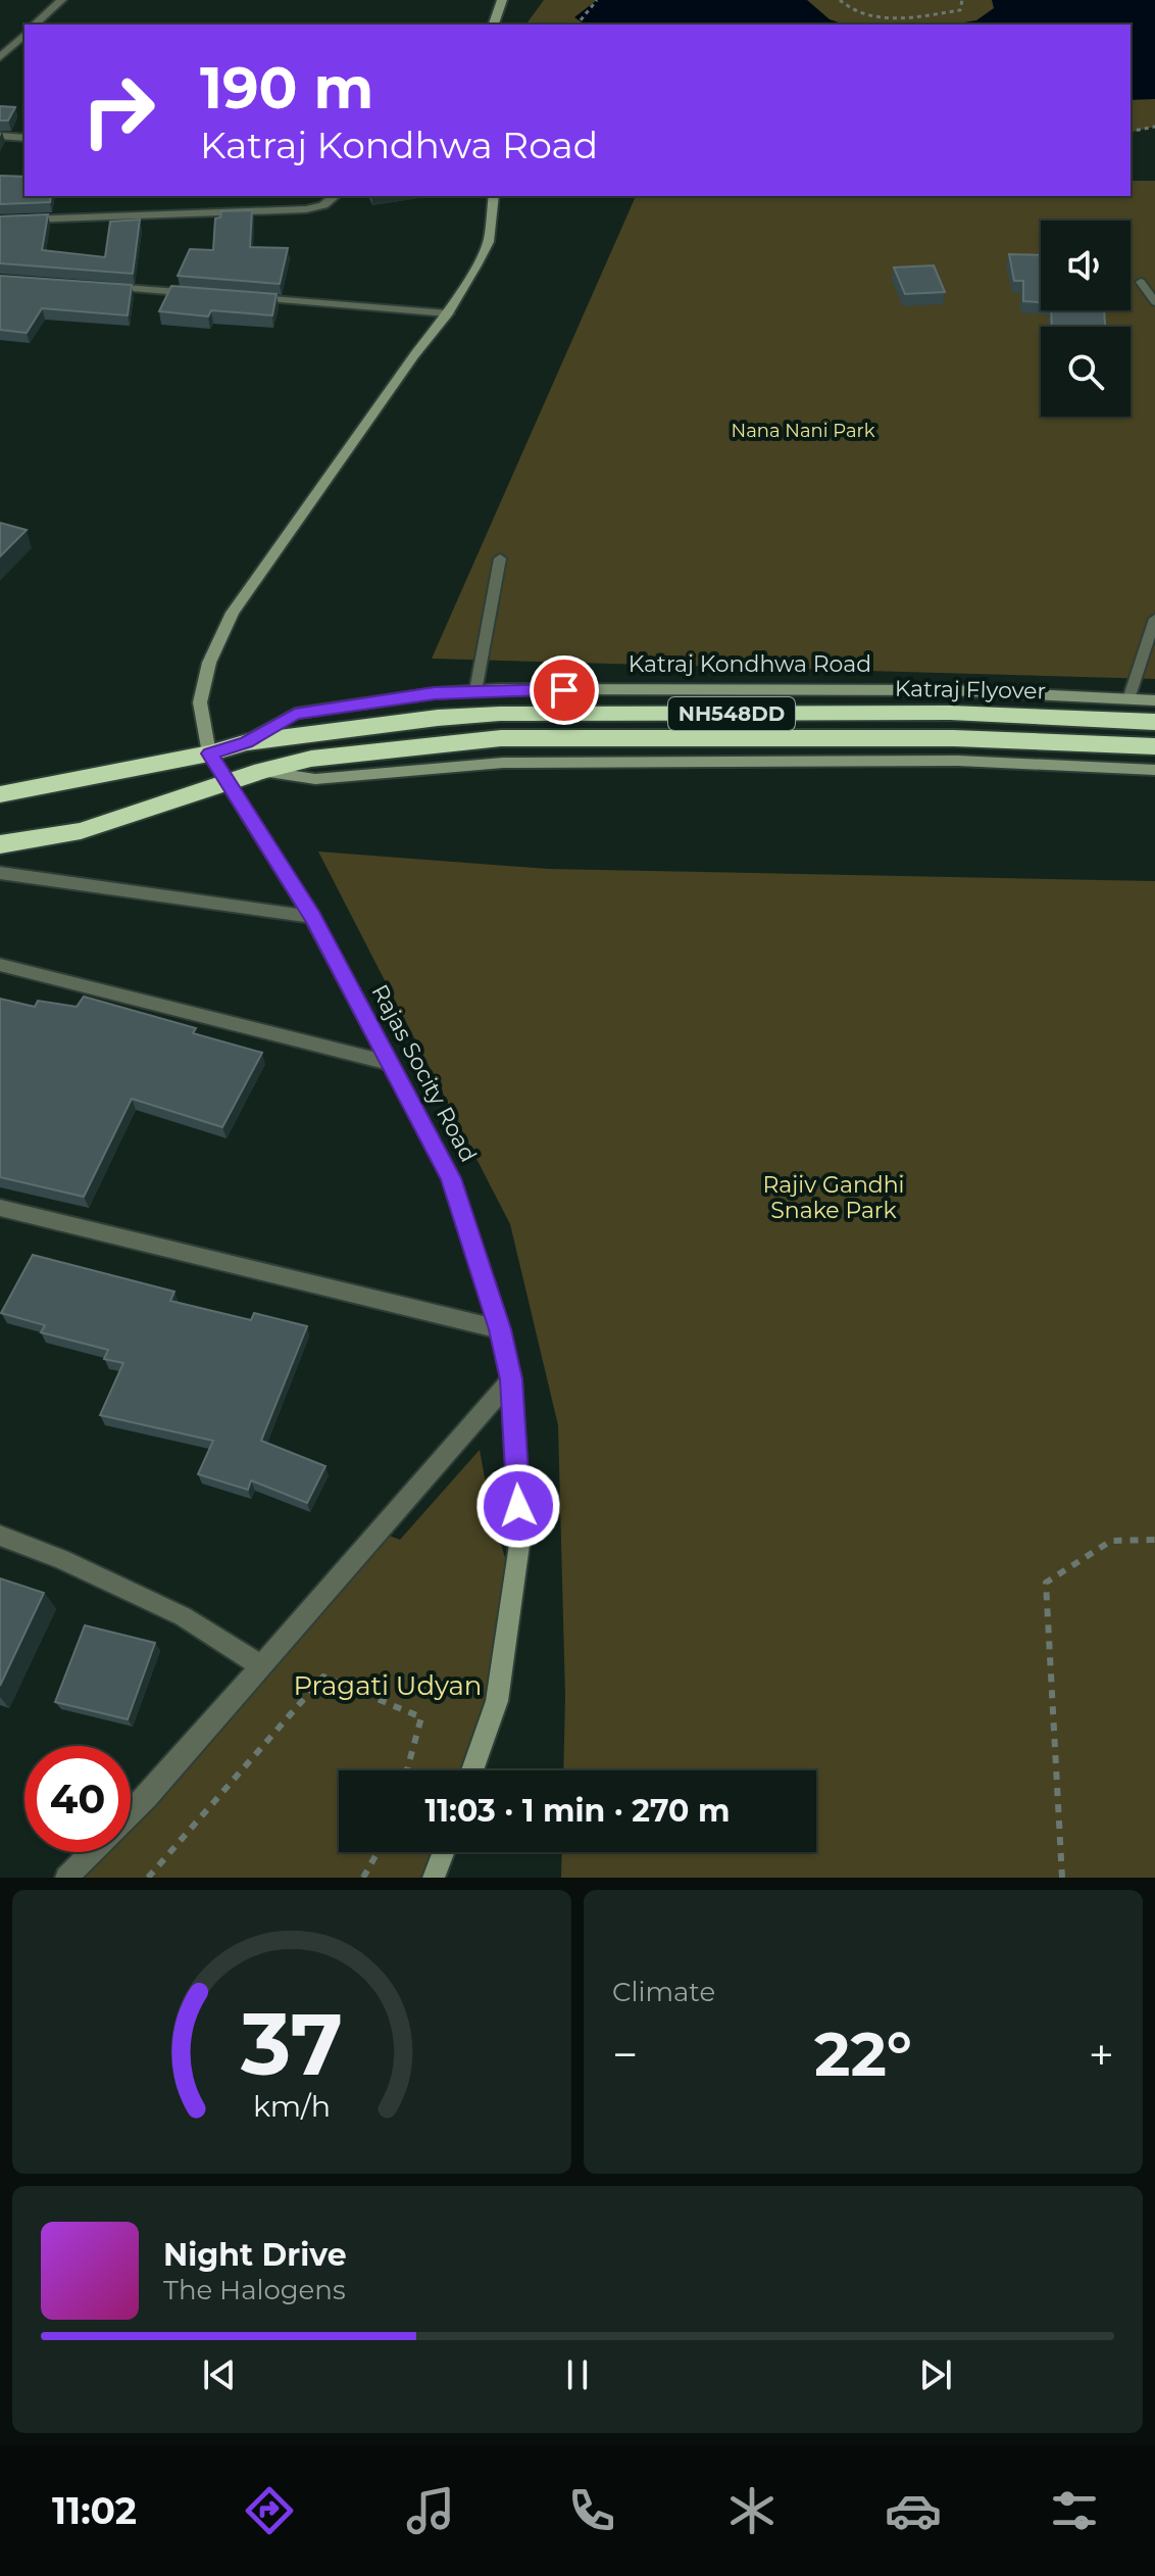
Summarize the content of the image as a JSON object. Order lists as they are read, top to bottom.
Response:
{
  "streets": {
    "highway": ["Katraj Kondhwa Road", "Katraj Flyover", "NH548DD"],
    "street": ["Rajas Socity Road"]
  },
  "crossings": [
    ["Katraj Kondhwa Road", "Katraj Flyover"],
    ["Katraj Kondhwa Road", "NH548DD"],
    ["Katraj Kondhwa Road", "Rajas Socity Road"],
    ["NH548DD", "Rajas Socity Road"]
  ],
  "parks": ["Nana Nani Park", "Rajiv Gandhi Snake Park", "Pragati Udyan"],
  "page": {
    "turn": ["190 m", "Katraj Kondhwa Road"],
    "limit": "40",
    "trip": "11:03 · 1 min · 270 m",
    "tile": "Climate",
    "heat": ["−", "22°", "+"],
    "song": ["Night Drive", "The Halogens"],
    "tabs": "11:02",
    "gauge": ["37", "km/h"]
  }
}
